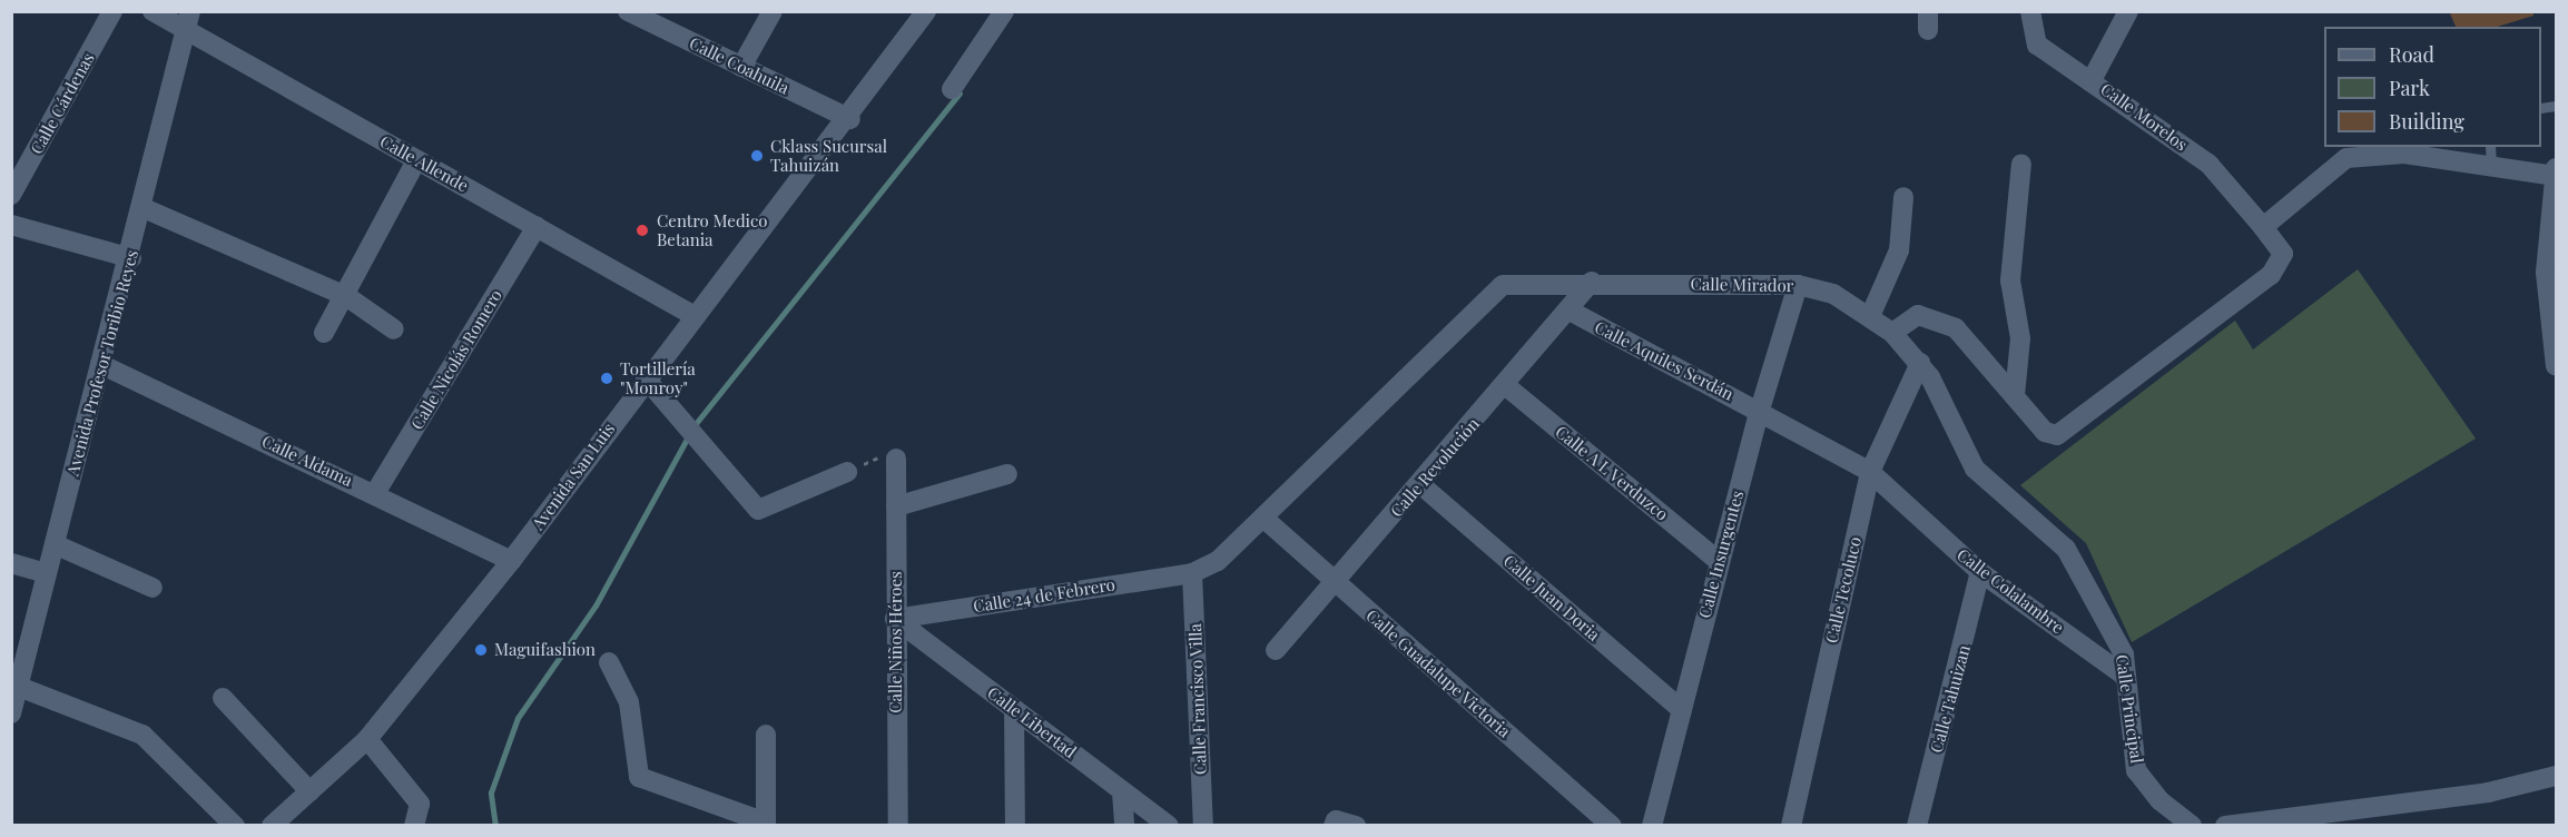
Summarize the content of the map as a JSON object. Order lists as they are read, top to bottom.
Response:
{
  "streets": {
    "street": [
      "Calle Coahuila",
      "Calle Cárdenas",
      "Calle Morelos",
      "Calle Allende",
      "Calle Mirador",
      "Calle Nicolás Romero",
      "Calle Aquiles Serdán",
      "Avenida Profesor Toribio Reyes",
      "Calle Aldama",
      "Calle Revolución",
      "Calle A L Verduzco",
      "Avenida San Luis",
      "Calle Insurgentes",
      "Calle Tecoluco",
      "Calle Colalambre",
      "Calle 24 de Febrero",
      "Calle Juan Doria",
      "Calle Niños Héroes",
      "Calle Guadalupe Victoria",
      "Calle Francisco Villa",
      "Calle Tahuizan",
      "Calle Principal",
      "Calle Libertad"
    ]
  },
  "crossings": [
    ["Calle Coahuila", "Avenida San Luis"],
    ["Calle Allende", "Calle Nicolás Romero"],
    ["Calle Allende", "Avenida Profesor Toribio Reyes"],
    ["Calle Allende", "Avenida San Luis"],
    ["Calle Mirador", "Calle Revolución"],
    ["Calle Mirador", "Calle Insurgentes"],
    ["Calle Mirador", "Calle Tecoluco"],
    ["Calle Mirador", "Calle 24 de Febrero"],
    ["Calle Mirador", "Calle Principal"],
    ["Calle Nicolás Romero", "Calle Aldama"],
    ["Calle Aquiles Serdán", "Calle Revolución"],
    ["Calle Aquiles Serdán", "Calle Insurgentes"],
    ["Calle Aquiles Serdán", "Calle Tecoluco"],
    ["Calle Aquiles Serdán", "Calle Colalambre"],
    ["Avenida Profesor Toribio Reyes", "Calle Aldama"],
    ["Calle Aldama", "Avenida San Luis"],
    ["Calle Revolución", "Calle A L Verduzco"],
    ["Calle Revolución", "Calle Juan Doria"],
    ["Calle Revolución", "Calle Guadalupe Victoria"],
    ["Calle A L Verduzco", "Calle Insurgentes"],
    ["Calle Insurgentes", "Calle Juan Doria"],
    ["Calle Tecoluco", "Calle Colalambre"],
    ["Calle Colalambre", "Calle Tahuizan"],
    ["Calle Colalambre", "Calle Principal"],
    ["Calle 24 de Febrero", "Calle Niños Héroes"],
    ["Calle 24 de Febrero", "Calle Guadalupe Victoria"],
    ["Calle 24 de Febrero", "Calle Francisco Villa"],
    ["Calle 24 de Febrero", "Calle Libertad"],
    ["Calle Niños Héroes", "Calle Libertad"]
  ],
  "places": [
    "Cklass Sucursal Tahuizán",
    "Centro Medico Betania",
    "Tortillería \"Monroy\"",
    "Maguifashion"
  ],
  "legend": ["Road", "Park", "Building"]
}
